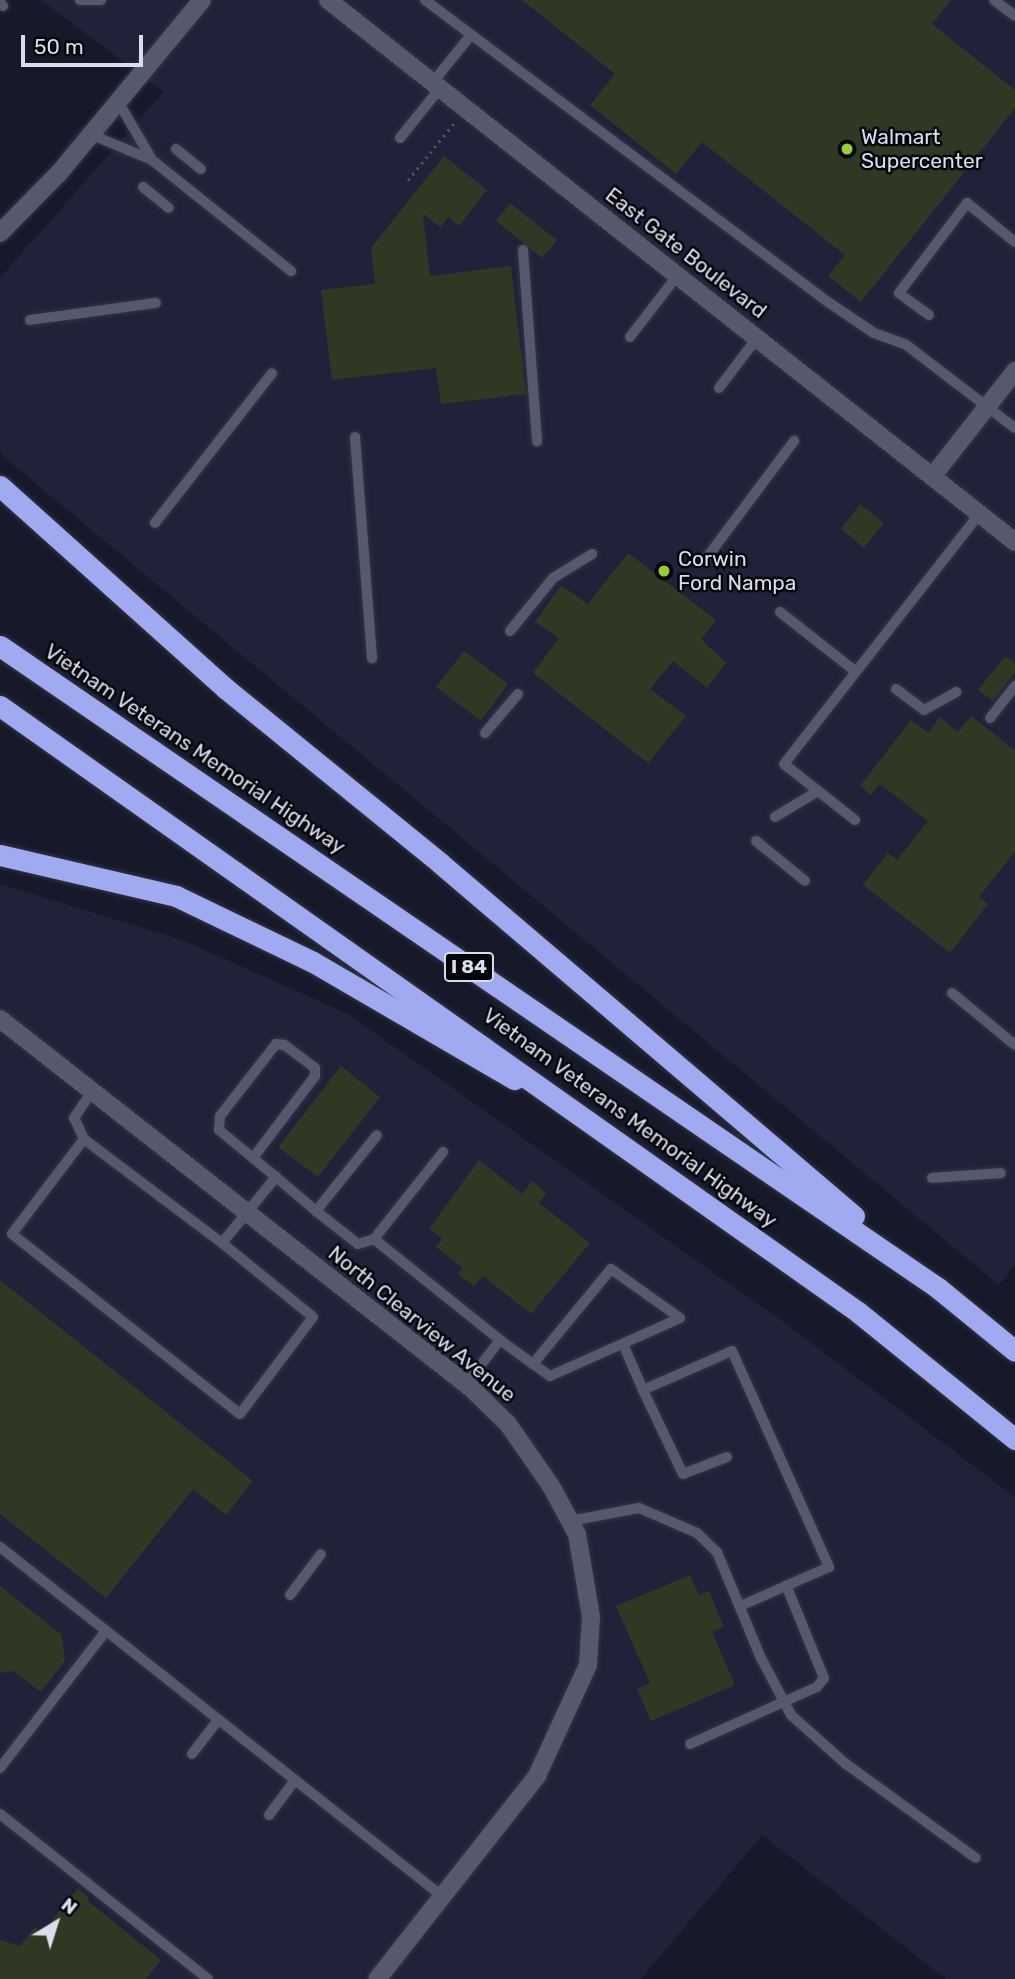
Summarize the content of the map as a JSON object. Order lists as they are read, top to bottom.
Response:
{
  "streets": {
    "highway": ["Vietnam Veterans Memorial Highway", "I 84"],
    "street": ["East Gate Boulevard", "North Clearview Avenue"]
  },
  "places": ["Walmart Supercenter", "Corwin Ford Nampa"],
  "scale_bar": "50 m",
  "north": "top right"
}
